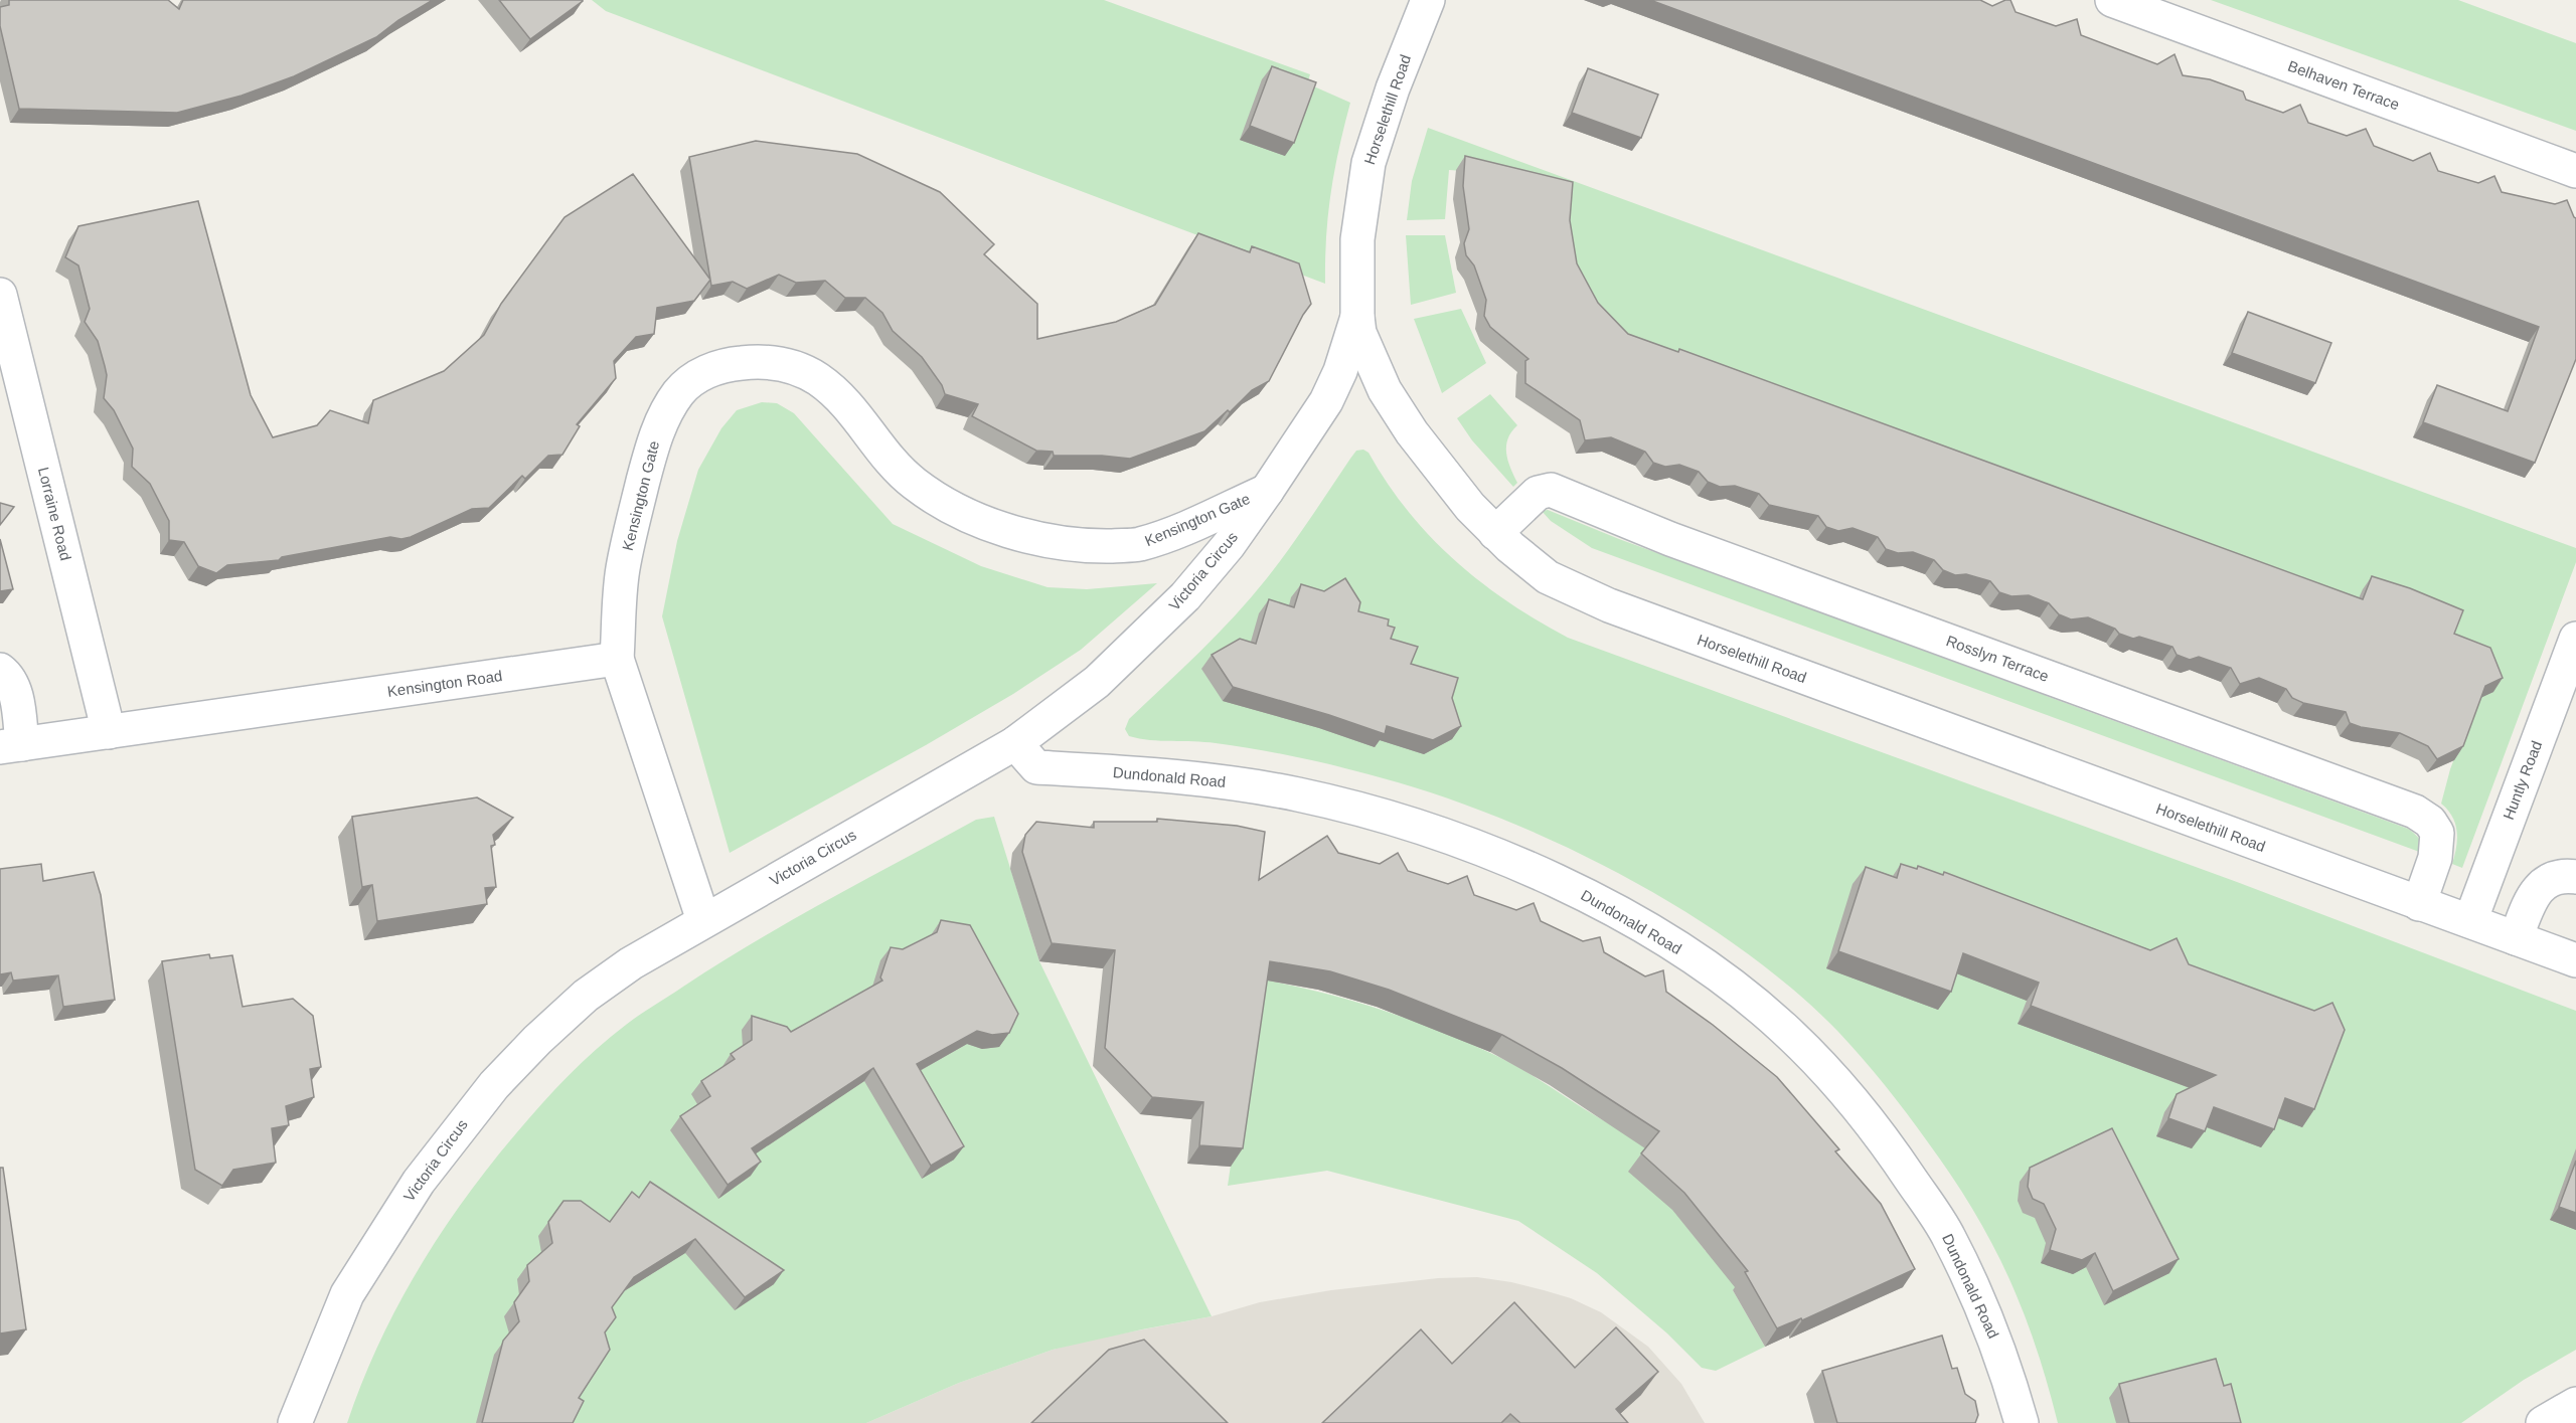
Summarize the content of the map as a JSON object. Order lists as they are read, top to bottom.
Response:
{
  "streets": {
    "street": [
      "Belhaven Terrace",
      "Horselethill Road",
      "Kensington Gate",
      "Lorraine Road",
      "Victoria Circus",
      "Rosslyn Terrace",
      "Kensington Road",
      "Dundonald Road",
      "Huntly Road"
    ]
  },
  "crossings": [
    ["Horselethill Road", "Victoria Circus"],
    ["Horselethill Road", "Rosslyn Terrace"],
    ["Horselethill Road", "Huntly Road"],
    ["Kensington Gate", "Victoria Circus"],
    ["Kensington Gate", "Kensington Road"],
    ["Lorraine Road", "Kensington Road"],
    ["Victoria Circus", "Dundonald Road"]
  ]
}
